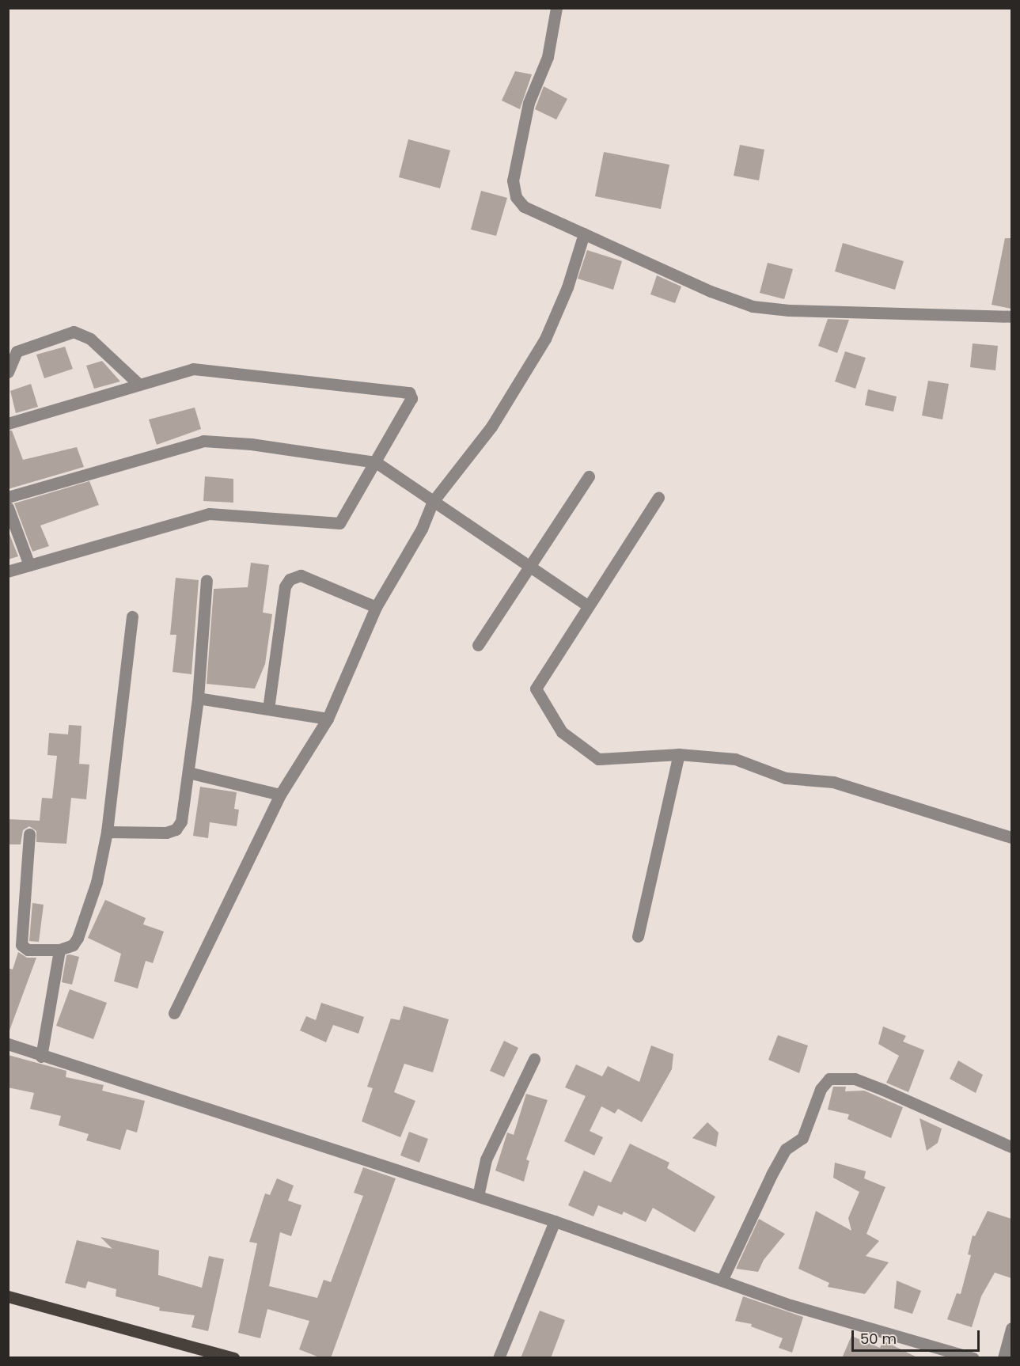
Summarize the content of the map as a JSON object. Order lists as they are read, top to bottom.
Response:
{
  "scale_bar": "50 m"
}
